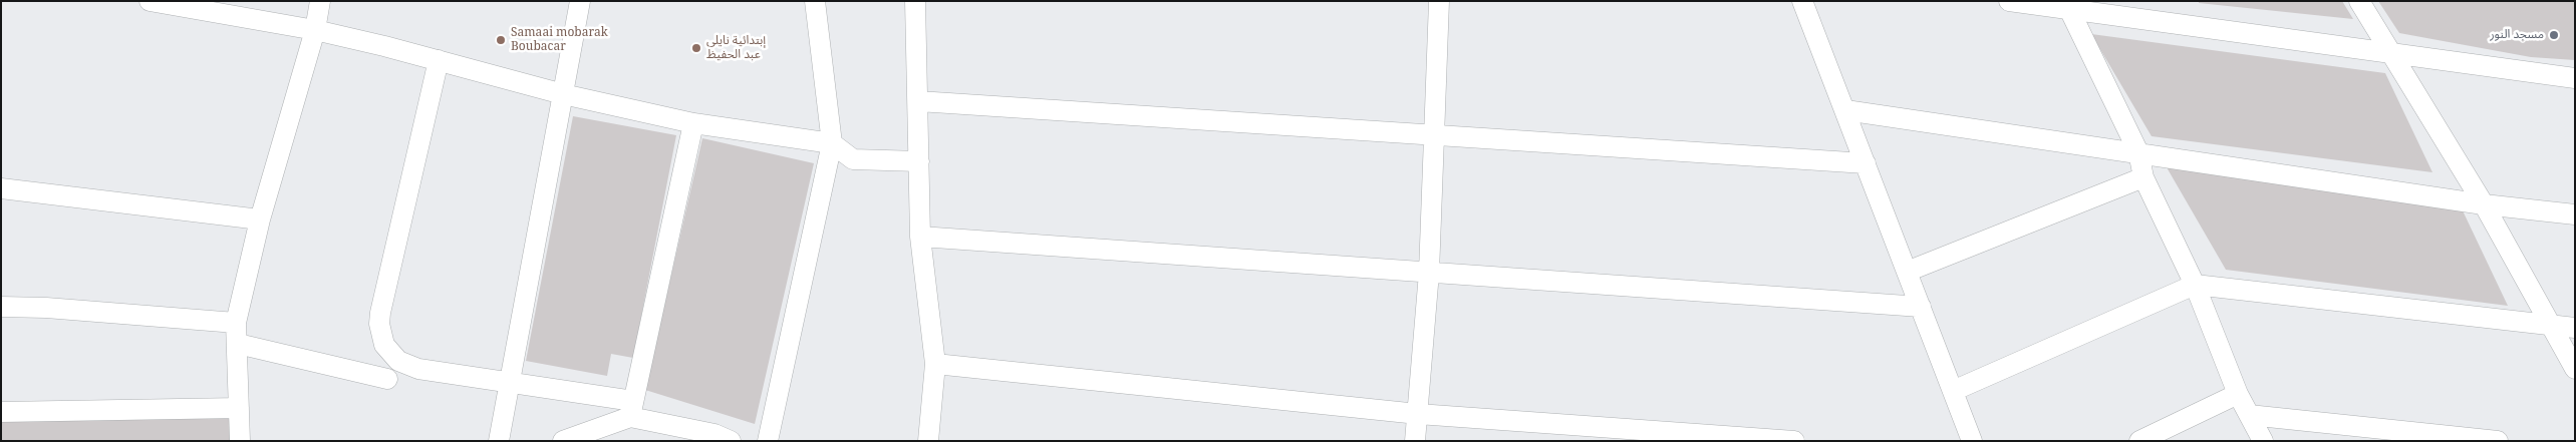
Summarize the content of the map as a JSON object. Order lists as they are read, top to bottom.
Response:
{
  "places": ["مسجد النور", "Samaai mobarak Boubacar", "إبتدائية نايلي عبد الحفيظ"]
}
